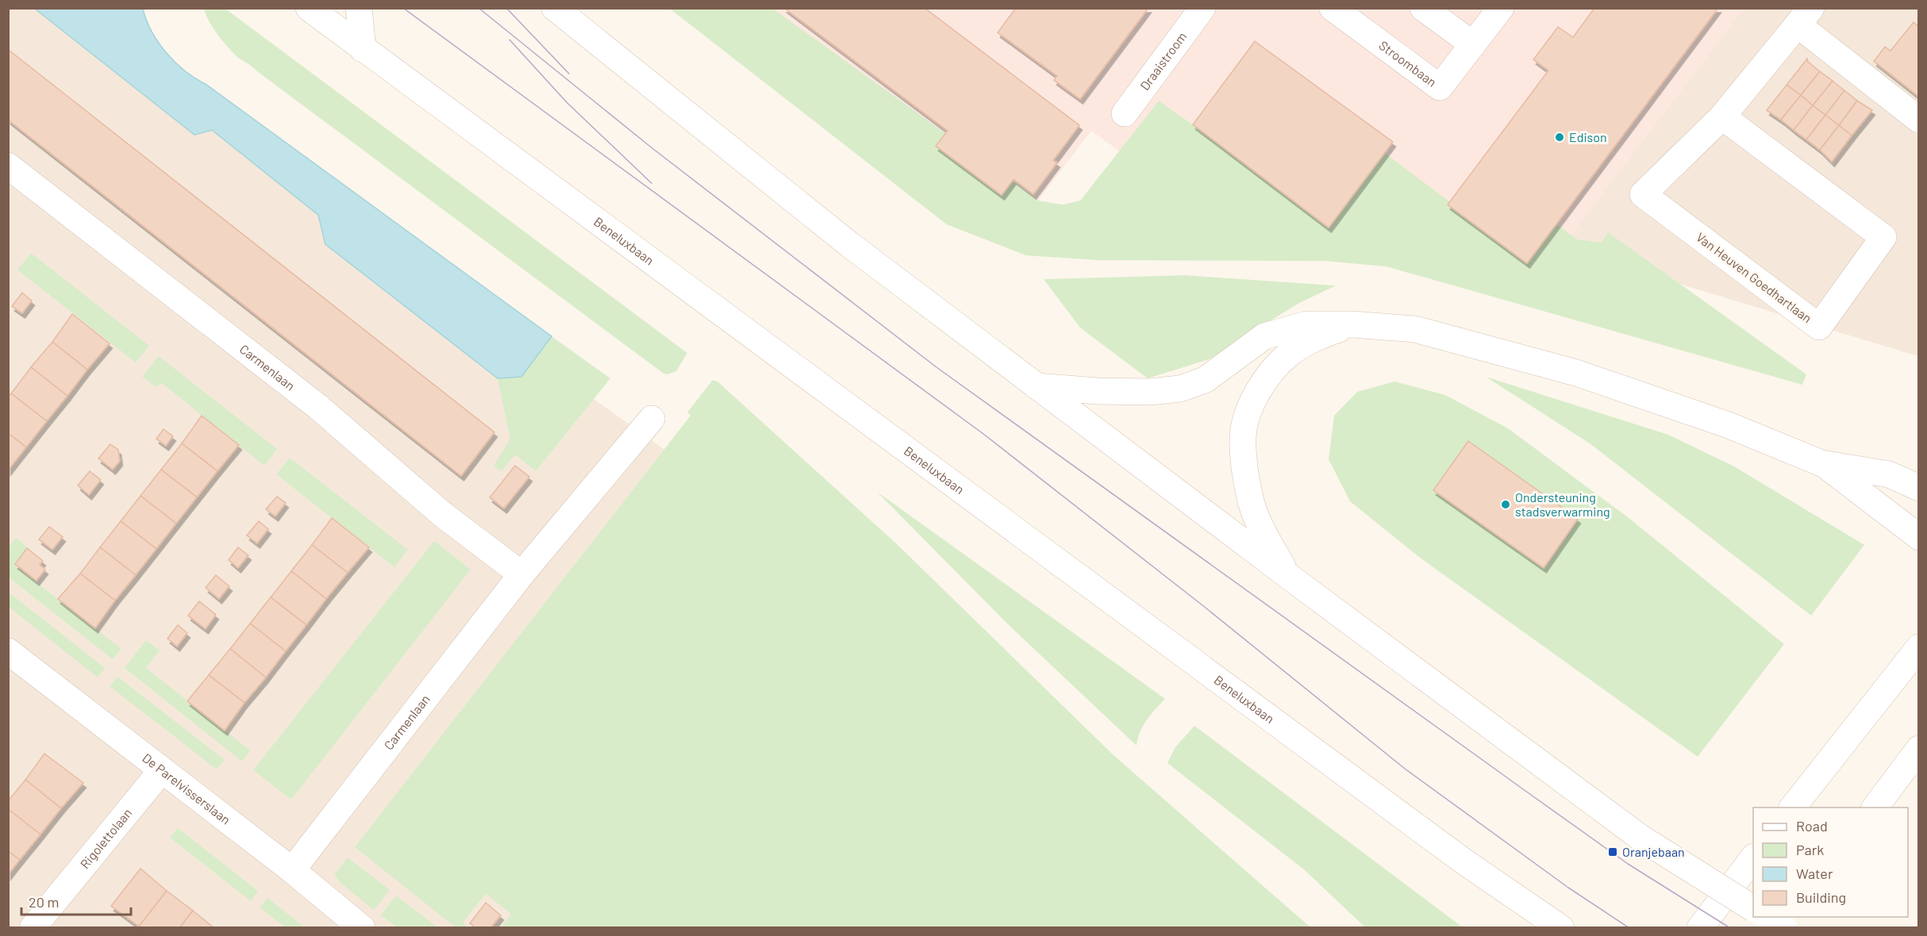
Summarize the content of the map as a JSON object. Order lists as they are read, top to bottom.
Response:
{
  "streets": {
    "main road": [
      "Draaistroom",
      "Stroombaan",
      "Beneluxbaan",
      "Van Heuven Goedhartlaan",
      "Carmenlaan",
      "De Parelvisserslaan",
      "Rigolettolaan"
    ]
  },
  "crossings": [
    ["Carmenlaan", "De Parelvisserslaan"],
    ["De Parelvisserslaan", "Rigolettolaan"]
  ],
  "places": {
    "other": ["Edison", "Ondersteuning stadsverwarming"],
    "transit": ["Oranjebaan"]
  },
  "legend": [
    "Road",
    "Park",
    "Water",
    "Building"
  ],
  "scale_bar": "20 m"
}
